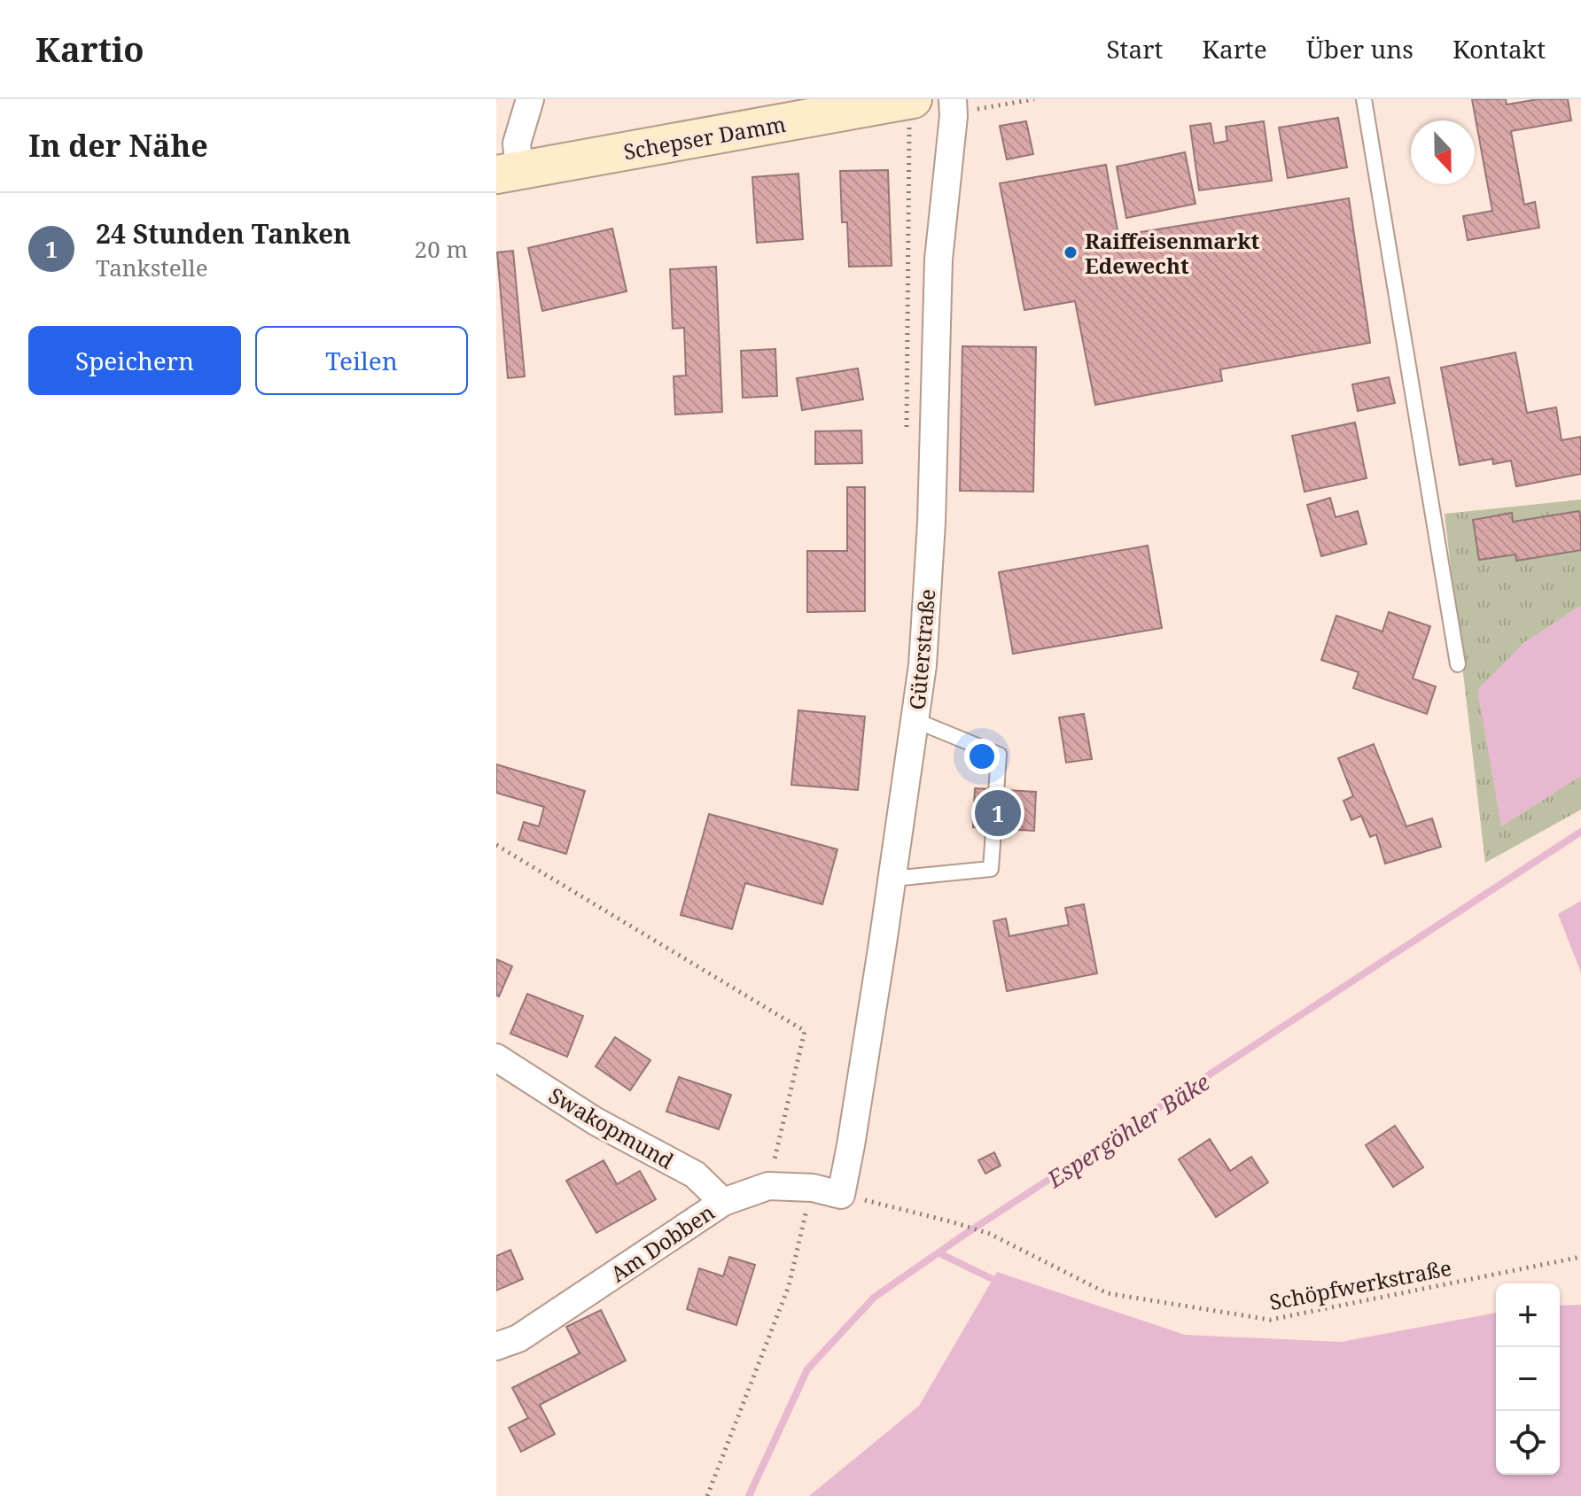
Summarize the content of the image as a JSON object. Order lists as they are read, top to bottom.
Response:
{
  "streets": {
    "main road": ["Schepser Damm"],
    "street": ["Güterstraße", "Swakopmund", "Am Dobben"],
    "path": ["Schöpfwerkstraße"]
  },
  "crossings": [
    ["Güterstraße", "Am Dobben"],
    ["Güterstraße", "Schöpfwerkstraße"],
    ["Swakopmund", "Am Dobben"],
    ["Am Dobben", "Schöpfwerkstraße"]
  ],
  "water": ["Espergöhler Bäke"],
  "places": ["Raiffeisenmarkt Edewecht"],
  "north": "bottom",
  "page": {
    "header": "Kartio",
    "nav": [
      "Start",
      "Karte",
      "Über uns",
      "Kontakt"
    ],
    "heading": "In der Nähe",
    "list": [
      {
        "mark": "1",
        "name": "24 Stunden Tanken",
        "note": "Tankstelle",
        "value": "20 m"
      }
    ],
    "buttons": ["Speichern", "Teilen"],
    "pins": "1",
    "map_buttons": ["+", "−"]
  }
}
